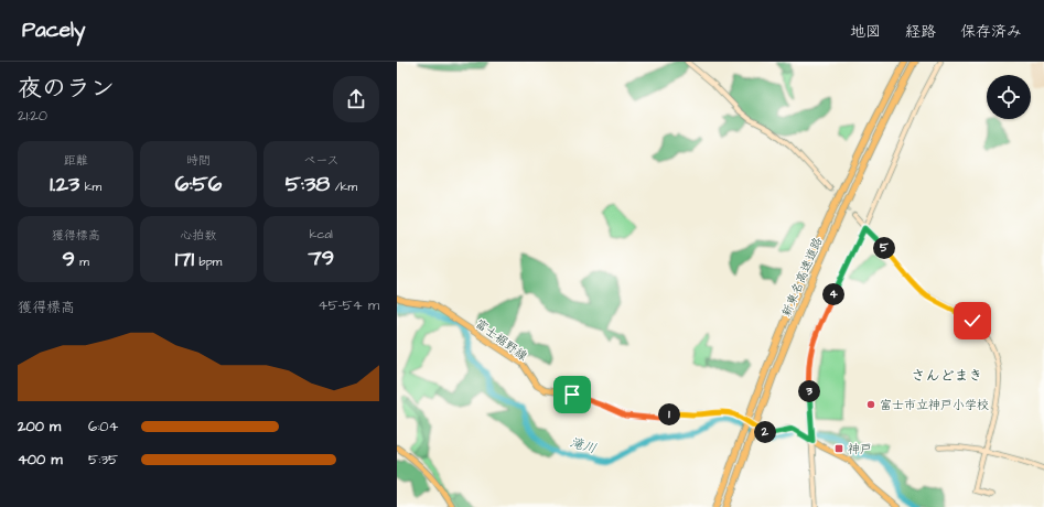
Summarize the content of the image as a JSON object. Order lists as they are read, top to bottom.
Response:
{
  "streets": {
    "highway": ["新東名高速道路"],
    "main road": ["富士裾野線"]
  },
  "districts": ["さんどまき"],
  "water": ["滝川"],
  "places": {
    "other": ["富士市立神戸小学校"],
    "transit": ["神戸"]
  },
  "page": {
    "header": "Pacely",
    "nav": ["地図", "経路", "保存済み"],
    "heading": ["夜のラン", "21:20"],
    "stats": [
      ["距離", "1.23 km"],
      ["時間", "6:56"],
      ["ペース", "5:38 /km"],
      ["獲得標高", "9 m"],
      ["心拍数", "171 bpm"],
      ["kcal", "79"]
    ],
    "pins": [
      "5",
      "4",
      "3",
      "1",
      "2"
    ],
    "chart": ["獲得標高", "45–54 m"],
    "list": [
      {
        "name": "200 m",
        "note": "6:04"
      },
      {
        "name": "400 m",
        "note": "5:35"
      }
    ]
  }
}
